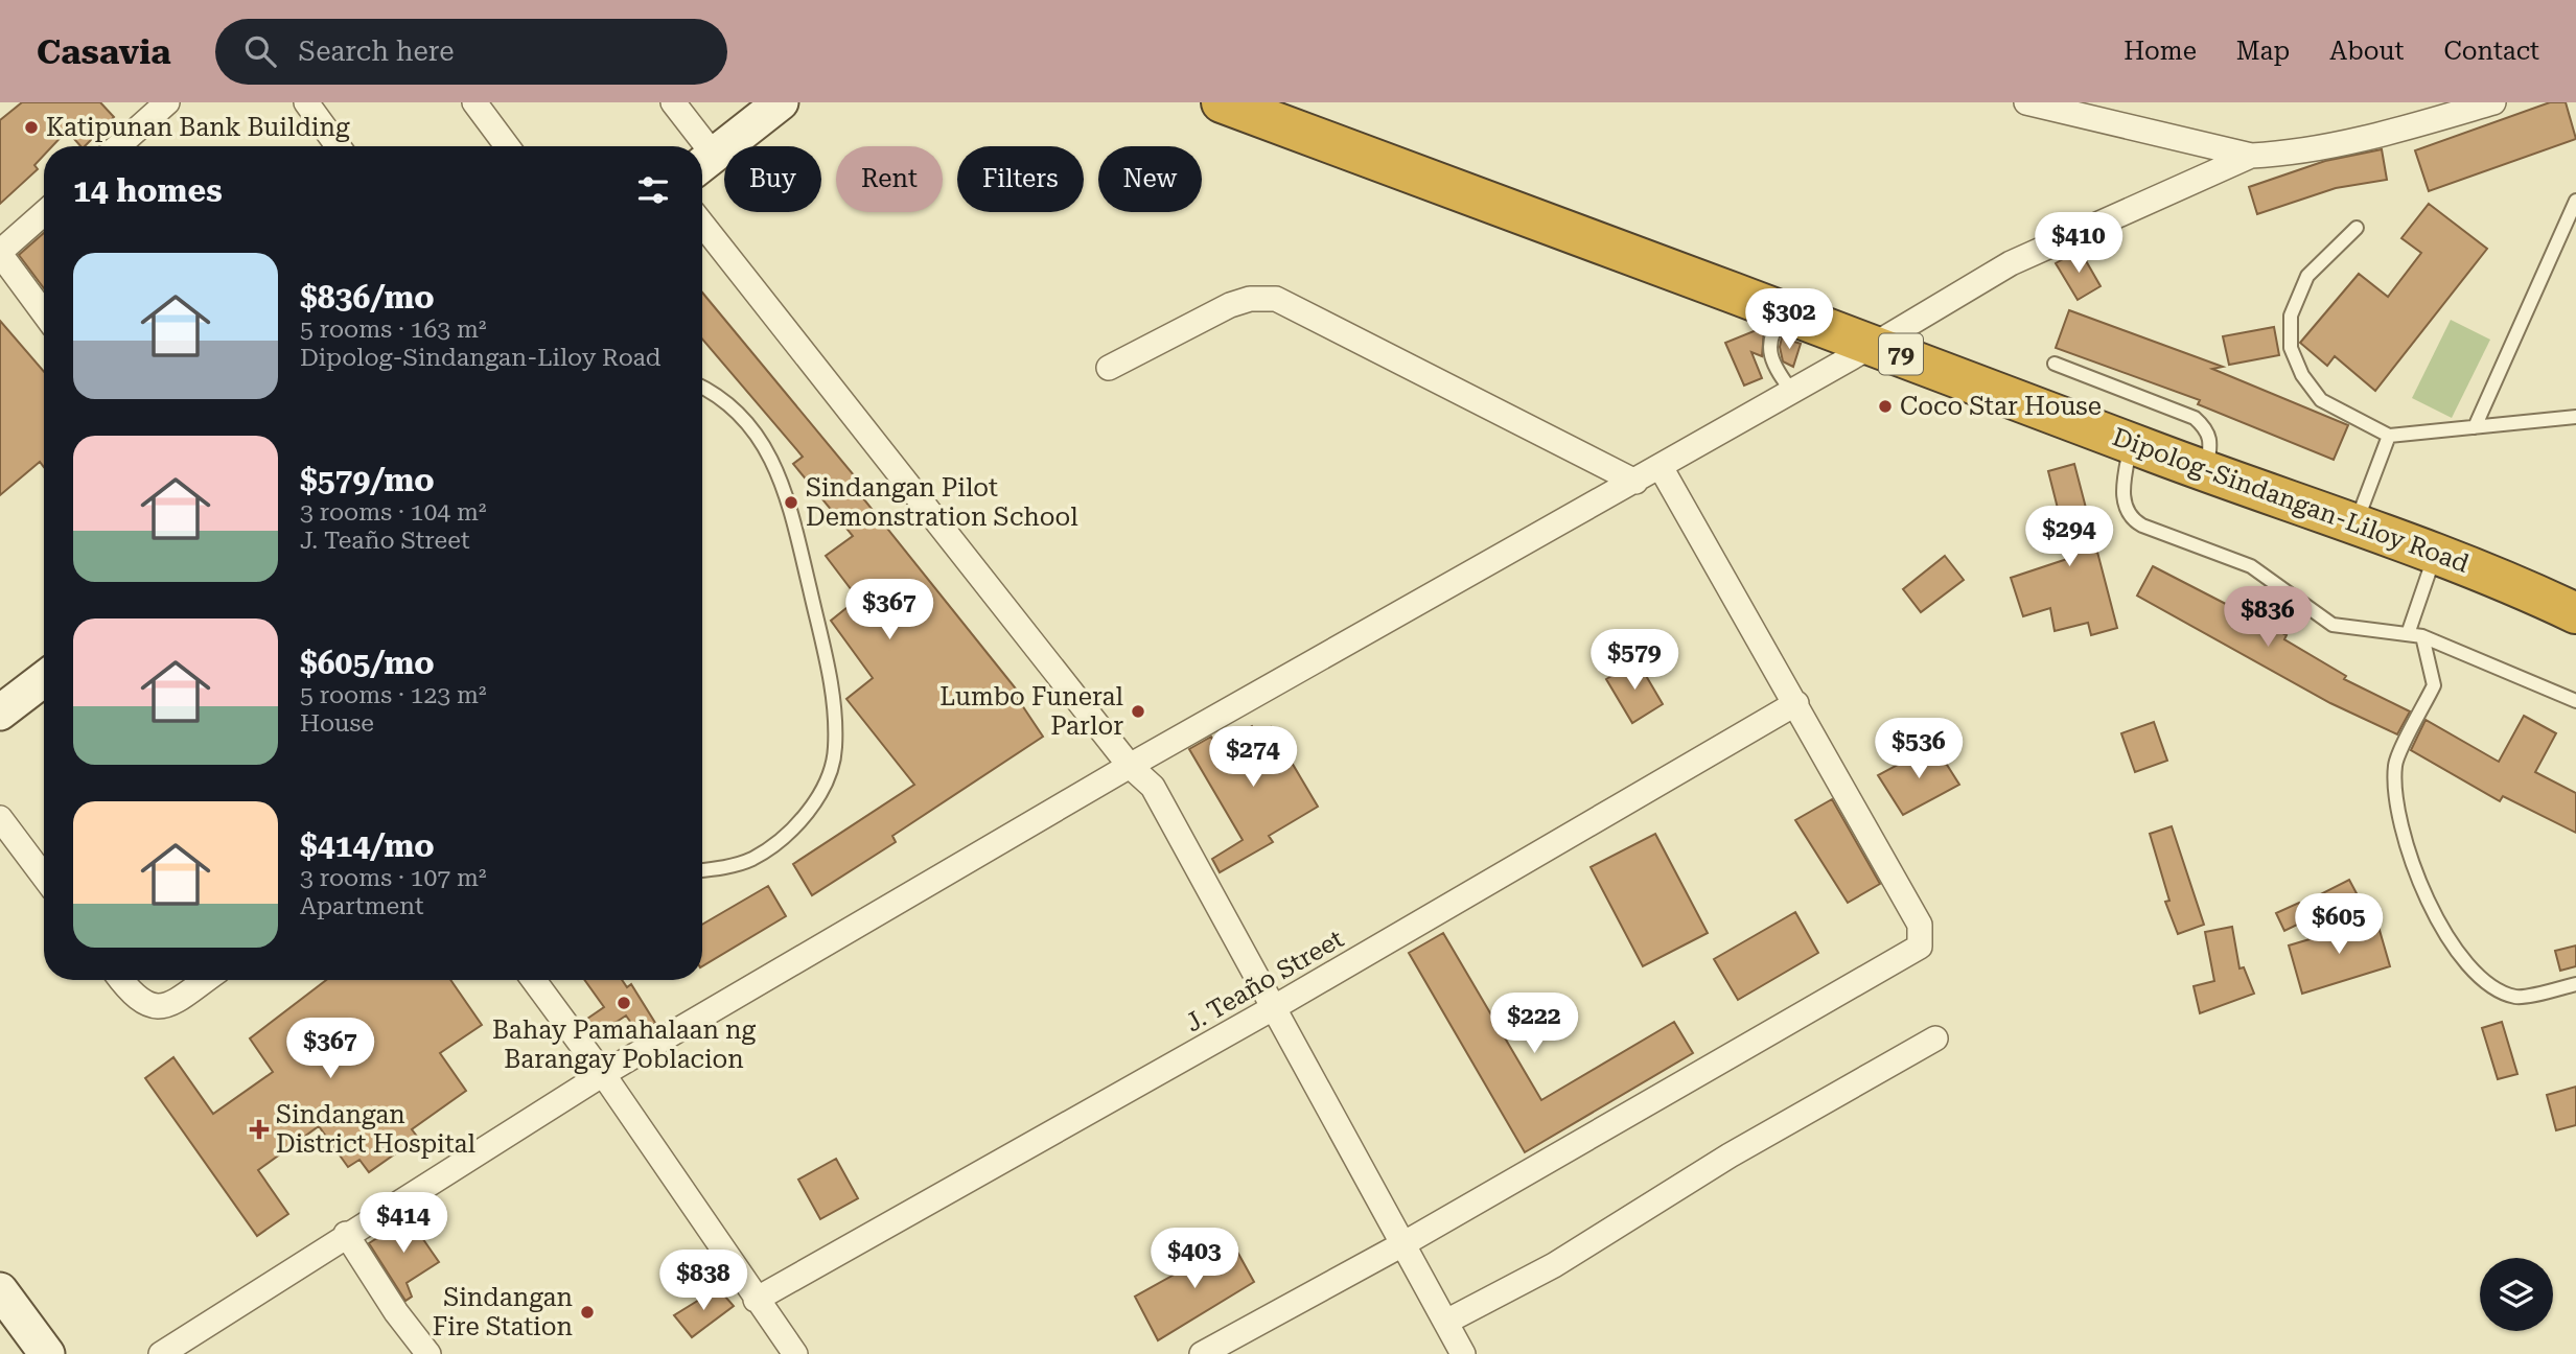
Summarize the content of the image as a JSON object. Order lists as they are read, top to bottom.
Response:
{
  "streets": {
    "highway": ["79", "Dipolog-Sindangan-Liloy Road"],
    "street": ["J. Teaño Street"]
  },
  "places": {
    "other": [
      "Katipunan Bank Building",
      "Coco Star House",
      "Sindangan Pilot Demonstration School",
      "Lumbo Funeral Parlor",
      "Bahay Pamahalaan ng Barangay Poblacion",
      "Sindangan Fire Station"
    ],
    "health": ["Sindangan District Hospital"]
  },
  "page": {
    "header": "Casavia",
    "search": "Search here",
    "nav": [
      "Home",
      "Map",
      "About",
      "Contact"
    ],
    "chip": [
      "Buy",
      "Rent",
      "Filters",
      "New"
    ],
    "heading": "14 homes",
    "price": [
      "$410",
      "$302",
      "$294",
      "$367",
      "$836",
      "$579",
      "$536",
      "$274",
      "$605",
      "$222",
      "$367",
      "$414",
      "$403",
      "$838"
    ],
    "list": [
      {
        "name": "$836/mo",
        "note": "5 rooms · 163 m² · Dipolog-Sindangan-Liloy Road"
      },
      {
        "name": "$579/mo",
        "note": "3 rooms · 104 m² · J. Teaño Street"
      },
      {
        "name": "$605/mo",
        "note": "5 rooms · 123 m² · House"
      },
      {
        "name": "$414/mo",
        "note": "3 rooms · 107 m² · Apartment"
      }
    ]
  }
}
